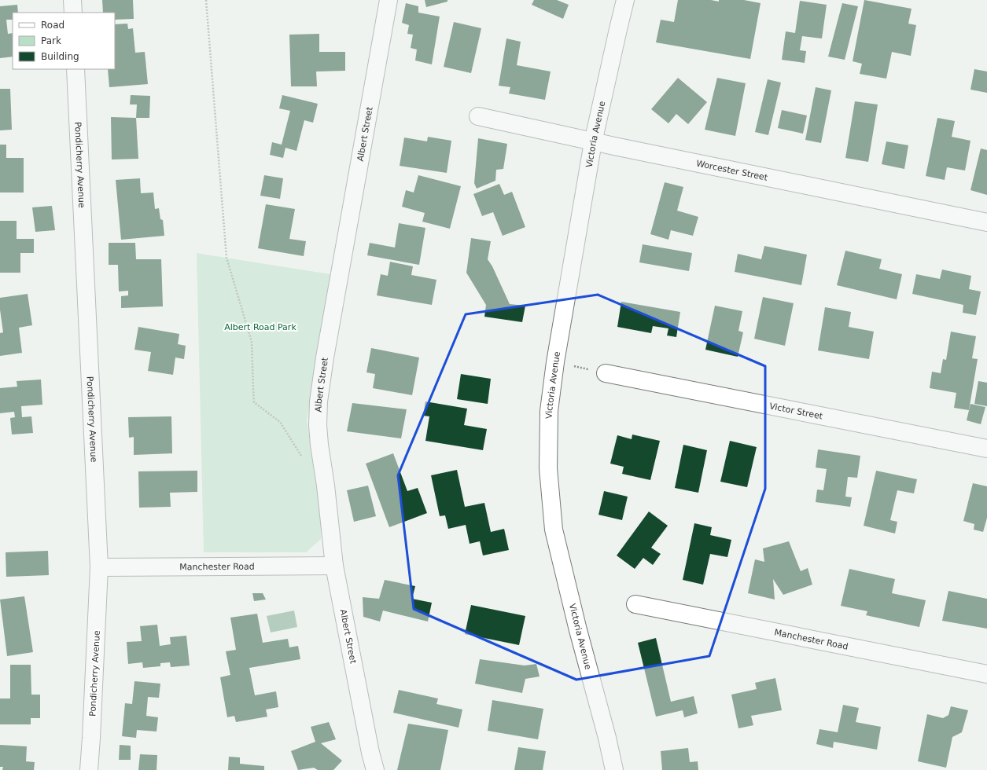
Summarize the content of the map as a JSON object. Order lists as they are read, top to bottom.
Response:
{
  "streets": {
    "street": [
      "Albert Street",
      "Victoria Avenue",
      "Pondicherry Avenue",
      "Worcester Street",
      "Victor Street",
      "Manchester Road"
    ]
  },
  "crossings": [
    ["Albert Street", "Manchester Road"],
    ["Victoria Avenue", "Worcester Street"],
    ["Pondicherry Avenue", "Manchester Road"]
  ],
  "parks": ["Albert Road Park"],
  "legend": ["Road", "Park", "Building"]
}
